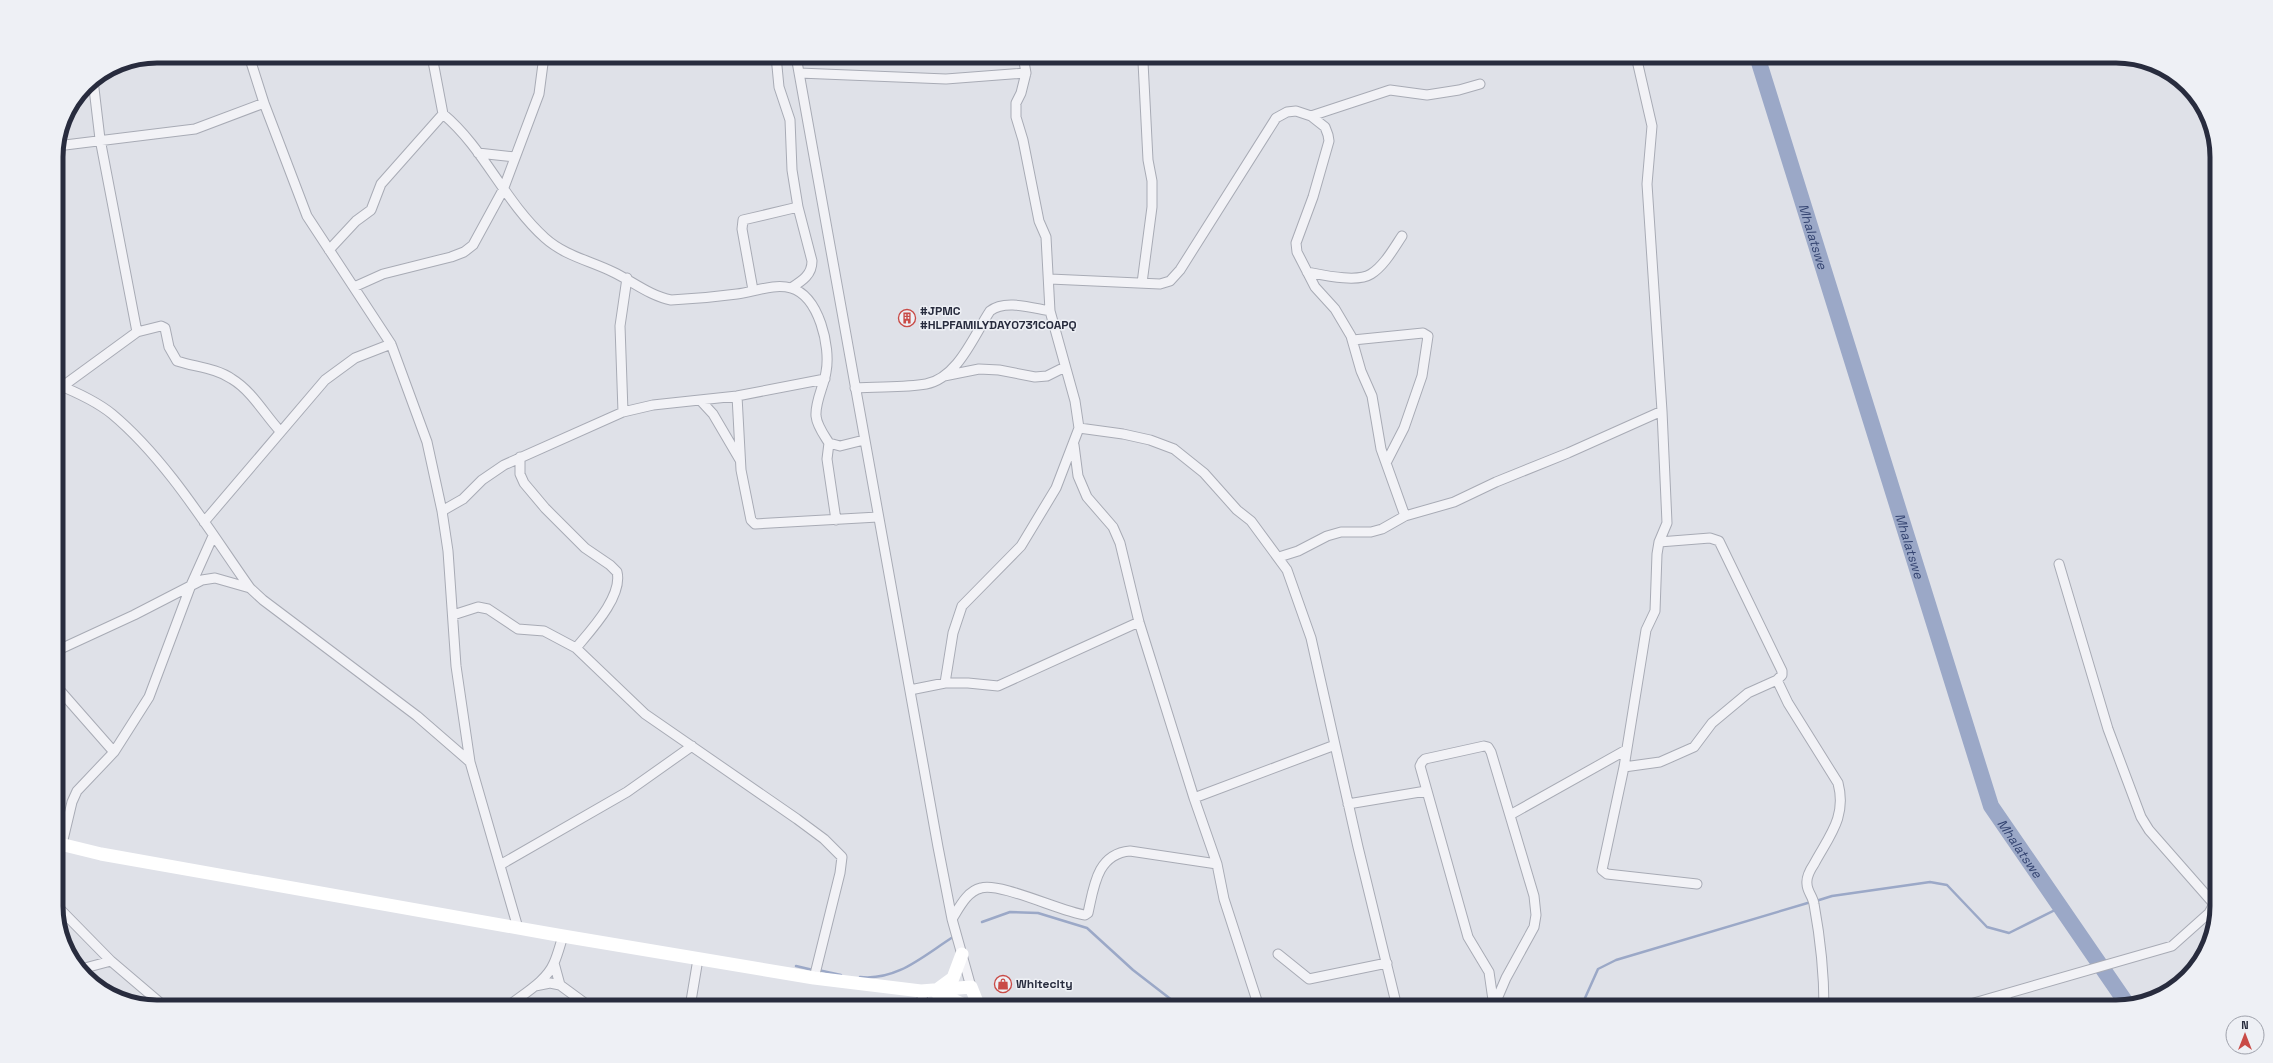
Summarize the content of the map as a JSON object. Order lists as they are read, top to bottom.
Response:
{
  "water": ["Mhalatswe"],
  "places": {
    "building": ["#JPMC #HLPFAMILYDAY0731COAPQ"],
    "shop": ["Whitecity"]
  },
  "north": "top"
}
